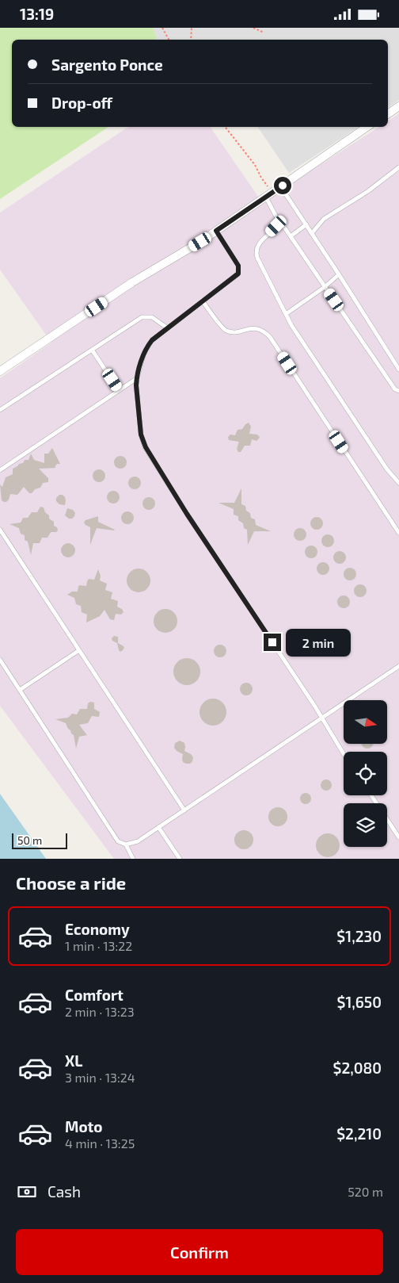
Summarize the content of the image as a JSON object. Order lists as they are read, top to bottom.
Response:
{
  "scale_bar": "50 m",
  "north": "right",
  "page": {
    "status": "13:19",
    "banner": ["Sargento Ponce", "Drop-off"],
    "bubble": "2 min",
    "scale": "50 m",
    "heading": "Choose a ride",
    "list": [
      {
        "name": "Economy",
        "note": "1 min · 13:22",
        "value": "$1,230"
      },
      {
        "name": "Comfort",
        "note": "2 min · 13:23",
        "value": "$1,650"
      },
      {
        "name": "XL",
        "note": "3 min · 13:24",
        "value": "$2,080"
      },
      {
        "name": "Moto",
        "note": "4 min · 13:25",
        "value": "$2,210"
      }
    ],
    "pay": ["Cash", "520 m"],
    "buttons": "Confirm"
  }
}
